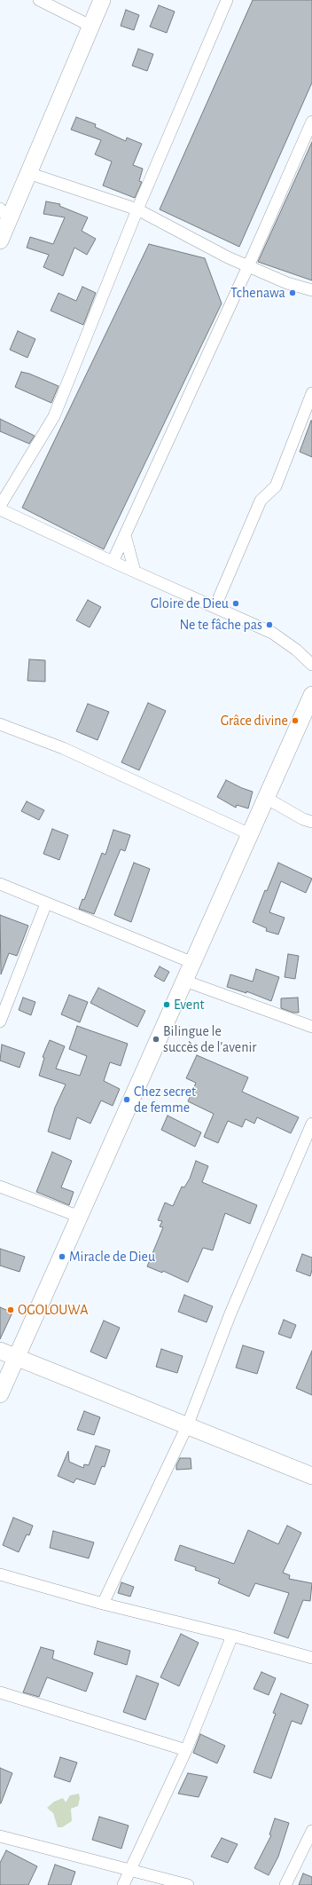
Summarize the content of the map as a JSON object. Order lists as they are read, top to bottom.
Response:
{
  "places": [
    "Tchenawa",
    "Gloire de Dieu",
    "Ne te fâche pas",
    "Grâce divine",
    "Event",
    "Bilingue le succès de l'avenir",
    "Chez secret de femme",
    "Miracle de Dieu",
    "OGOLOUWA"
  ]
}
